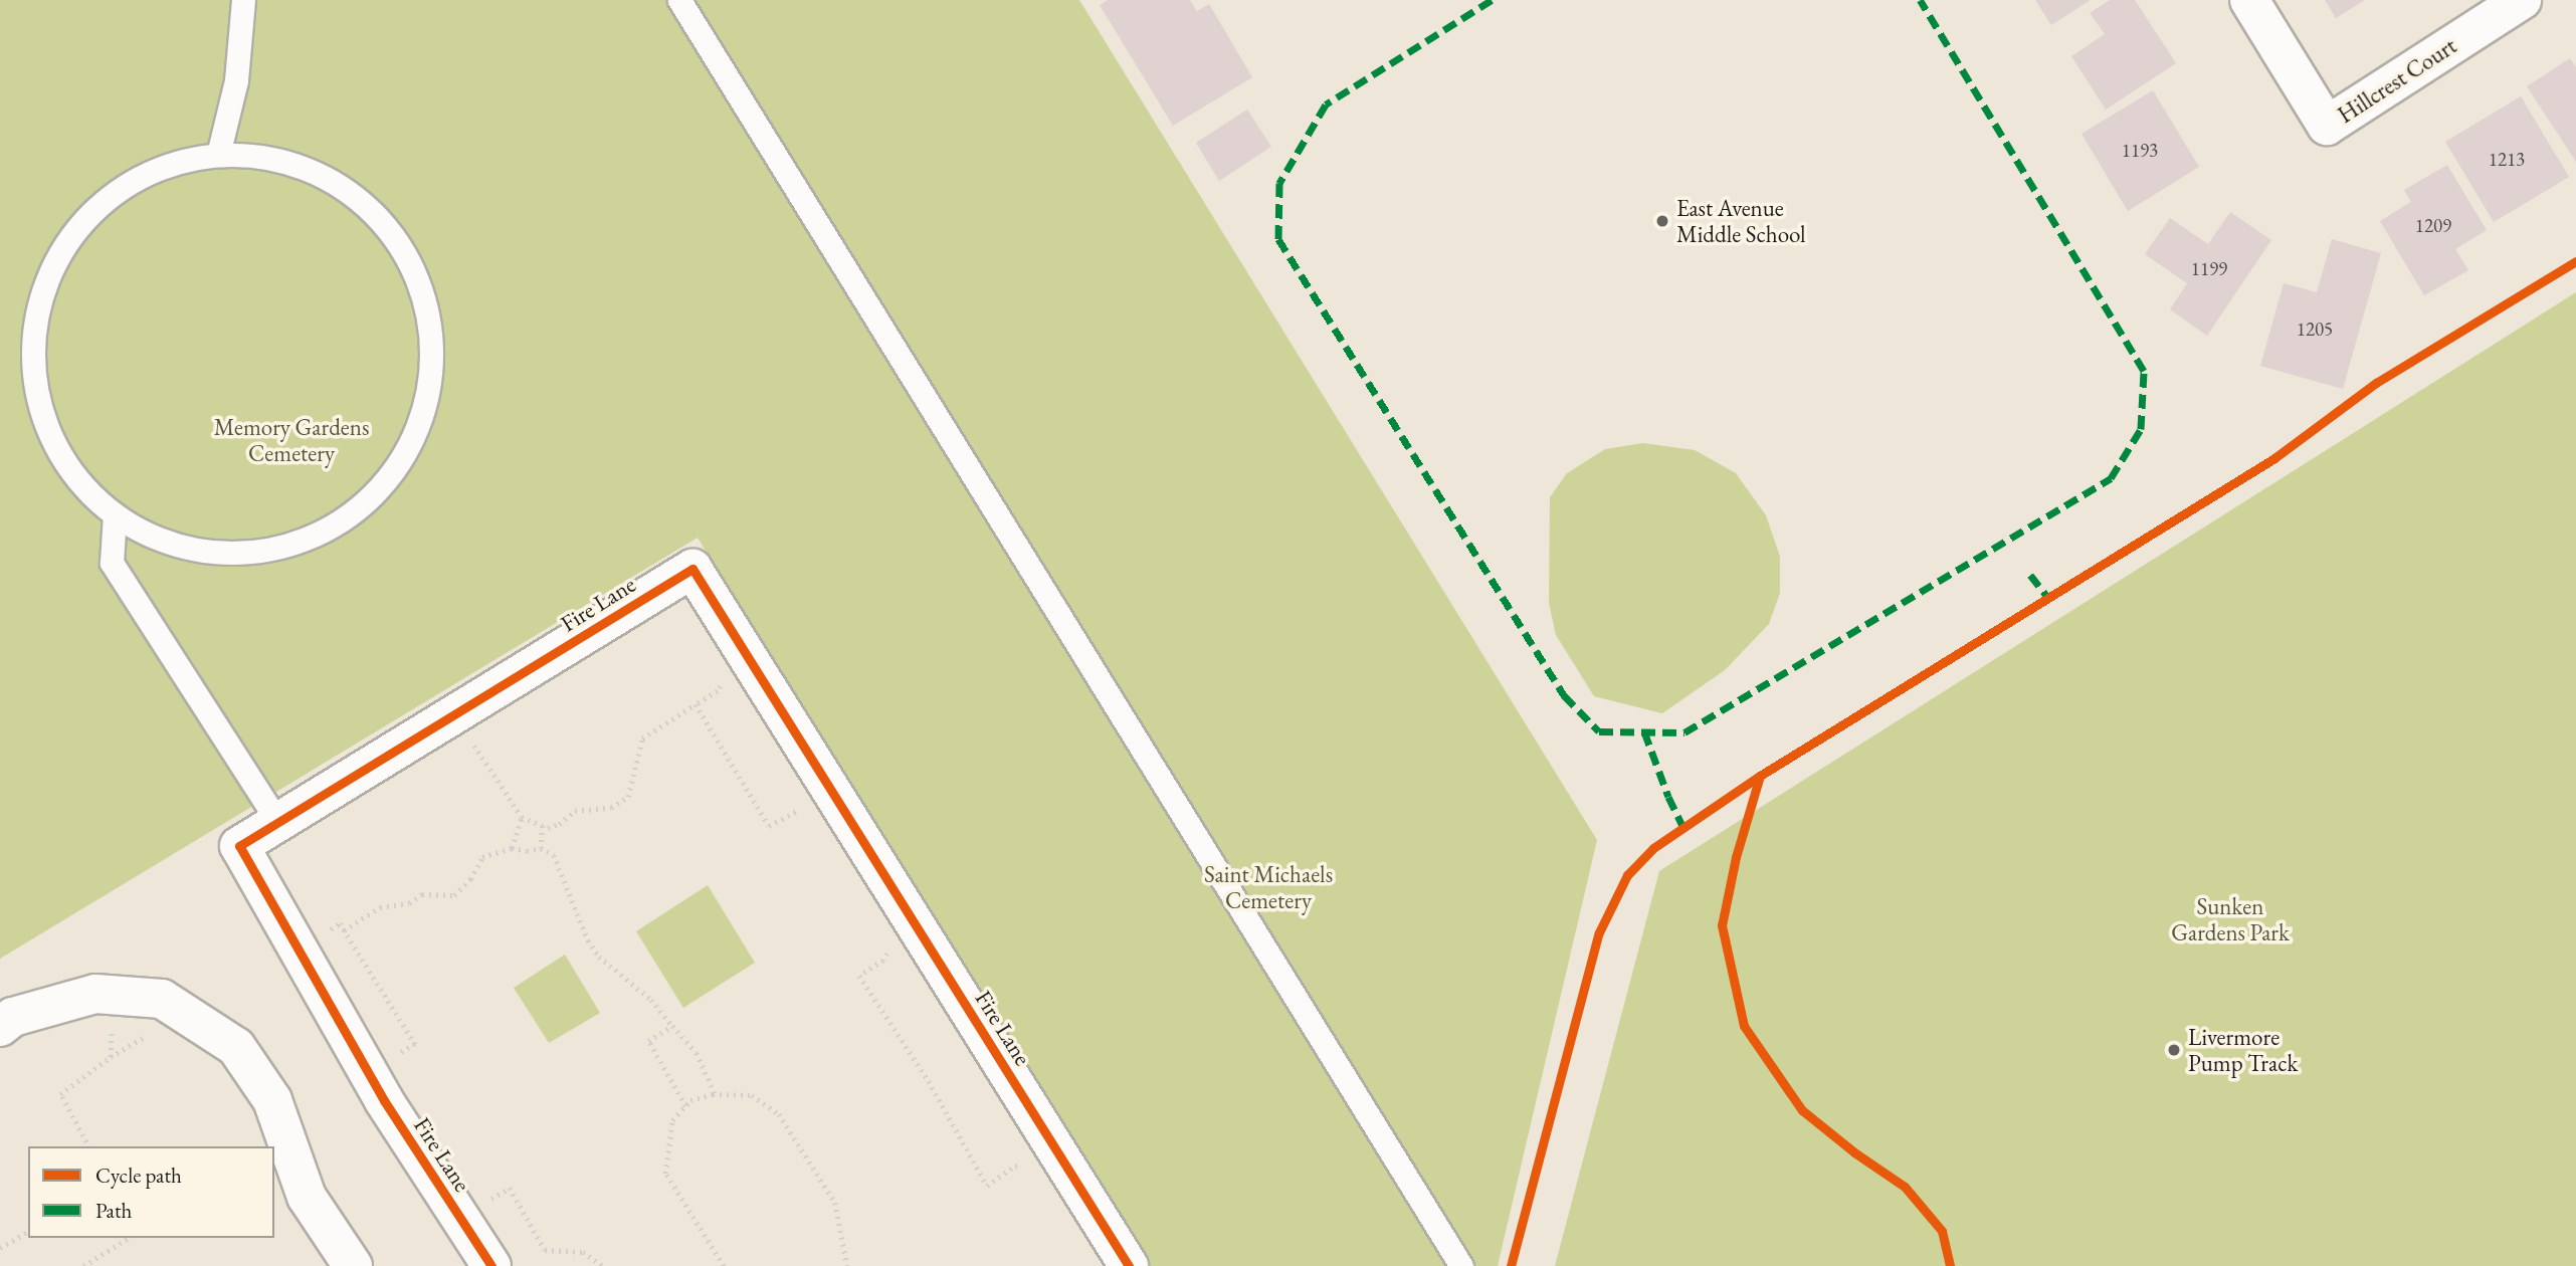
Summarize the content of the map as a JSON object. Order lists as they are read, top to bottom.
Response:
{
  "streets": {
    "street": ["Hillcrest Court", "Fire Lane"]
  },
  "parks": ["Memory Gardens Cemetery", "Saint Michaels Cemetery", "Sunken Gardens Park"],
  "places": ["East Avenue Middle School", "Livermore Pump Track"],
  "house_numbers": [
    "1193",
    "1213",
    "1209",
    "1199",
    "1205"
  ],
  "legend": ["Cycle path", "Path"]
}
